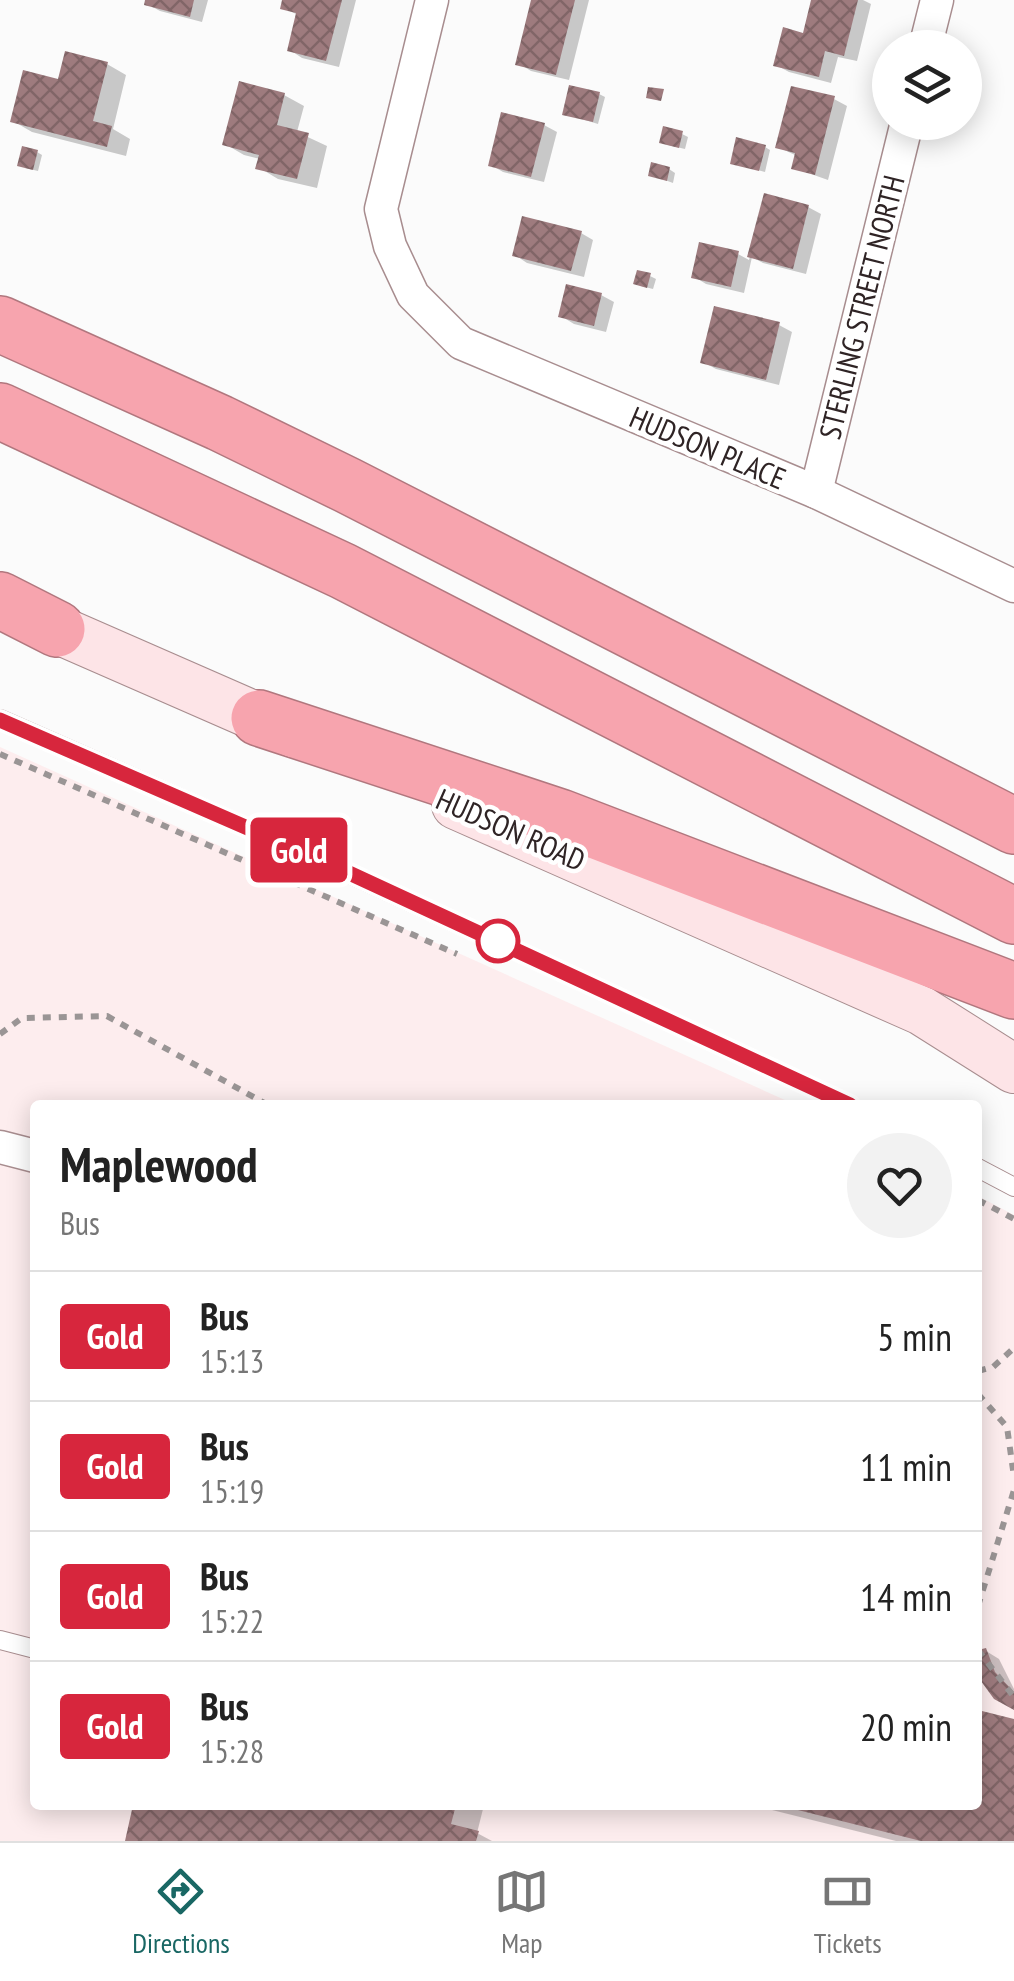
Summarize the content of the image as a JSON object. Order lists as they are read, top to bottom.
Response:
{
  "streets": {
    "street": ["STERLING STREET NORTH", "HUDSON PLACE", "HUDSON ROAD"]
  },
  "crossings": [
    ["STERLING STREET NORTH", "HUDSON PLACE"]
  ],
  "lines": ["bus line Gold"],
  "page": {
    "on_map": "Gold",
    "heading": ["Maplewood", "Bus"],
    "list": [
      {
        "mark": "Gold",
        "name": "Bus",
        "note": "15:13",
        "value": "5 min"
      },
      {
        "mark": "Gold",
        "name": "Bus",
        "note": "15:19",
        "value": "11 min"
      },
      {
        "mark": "Gold",
        "name": "Bus",
        "note": "15:22",
        "value": "14 min"
      },
      {
        "mark": "Gold",
        "name": "Bus",
        "note": "15:28",
        "value": "20 min"
      }
    ],
    "tabs": ["Directions", "Map", "Tickets"]
  }
}
